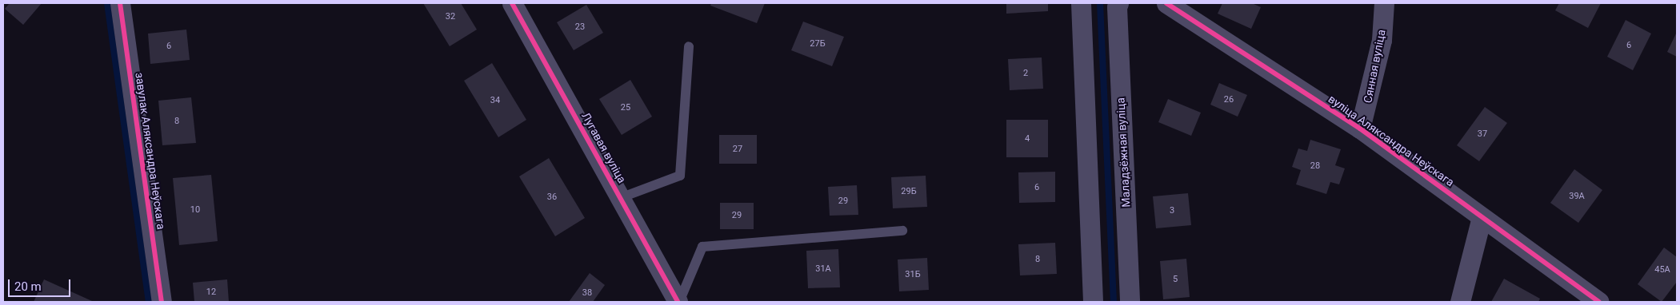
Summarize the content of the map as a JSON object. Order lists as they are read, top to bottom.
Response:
{
  "streets": {
    "street": [
      "Сянная вуліца",
      "вуліца Аляксандра Неўскага",
      "Лугавая вуліца",
      "завулак Аляксандра Неўскага",
      "Маладзёжная вуліца"
    ]
  },
  "crossings": [
    ["Сянная вуліца", "вуліца Аляксандра Неўскага"]
  ],
  "house_numbers": [
    "32",
    "23",
    "27Б",
    "6",
    "6",
    "2",
    "26",
    "34",
    "25",
    "8",
    "37",
    "4",
    "27",
    "28",
    "6",
    "29Б",
    "39А",
    "36",
    "29",
    "10",
    "3",
    "29",
    "8",
    "31А",
    "45А",
    "31Б",
    "5",
    "12",
    "38"
  ],
  "scale_bar": "20 m"
}
